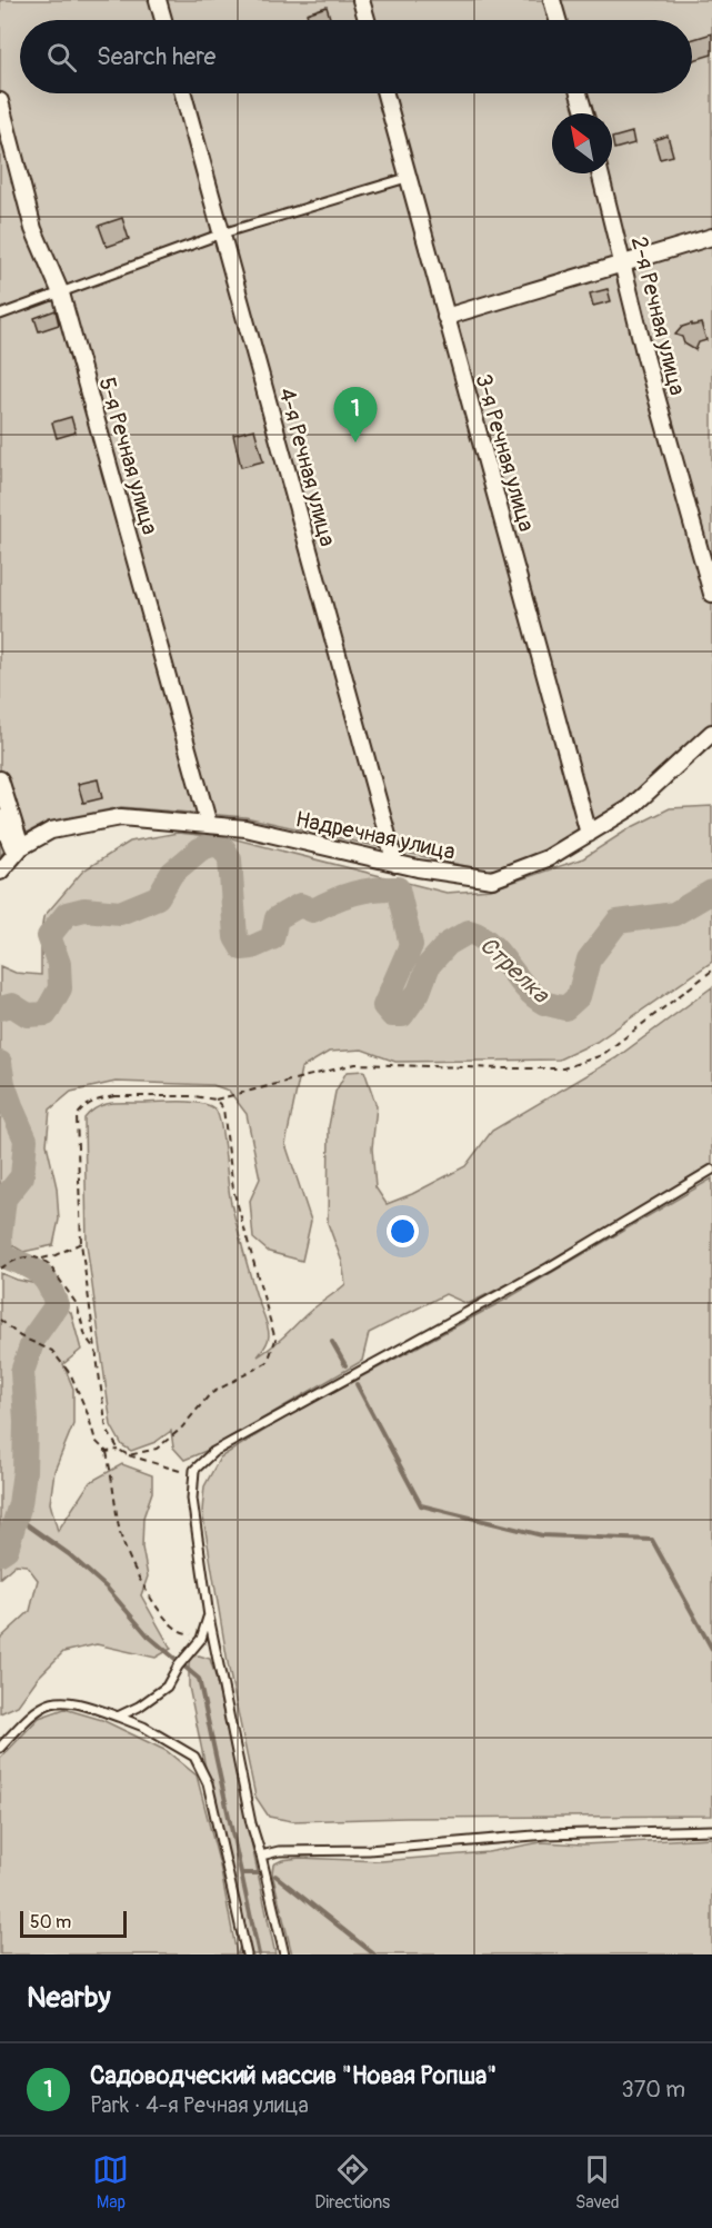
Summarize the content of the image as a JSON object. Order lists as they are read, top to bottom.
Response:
{
  "streets": {
    "street": [
      "2-я Речная улица",
      "3-я Речная улица",
      "5-я Речная улица",
      "4-я Речная улица",
      "Надречная улица"
    ]
  },
  "crossings": [
    ["3-я Речная улица", "Надречная улица"],
    ["5-я Речная улица", "Надречная улица"],
    ["4-я Речная улица", "Надречная улица"]
  ],
  "water": ["Стрелка"],
  "scale_bar": "50 m",
  "north": "top left",
  "page": {
    "search": "Search here",
    "pins": "1",
    "scale": "50 m",
    "heading": "Nearby",
    "list": [
      {
        "mark": "1",
        "name": "Садоводческий массив \"Новая Ропша\"",
        "note": "Park · 4-я Речная улица",
        "value": "370 m"
      }
    ],
    "nav": ["Map", "Directions", "Saved"]
  }
}
